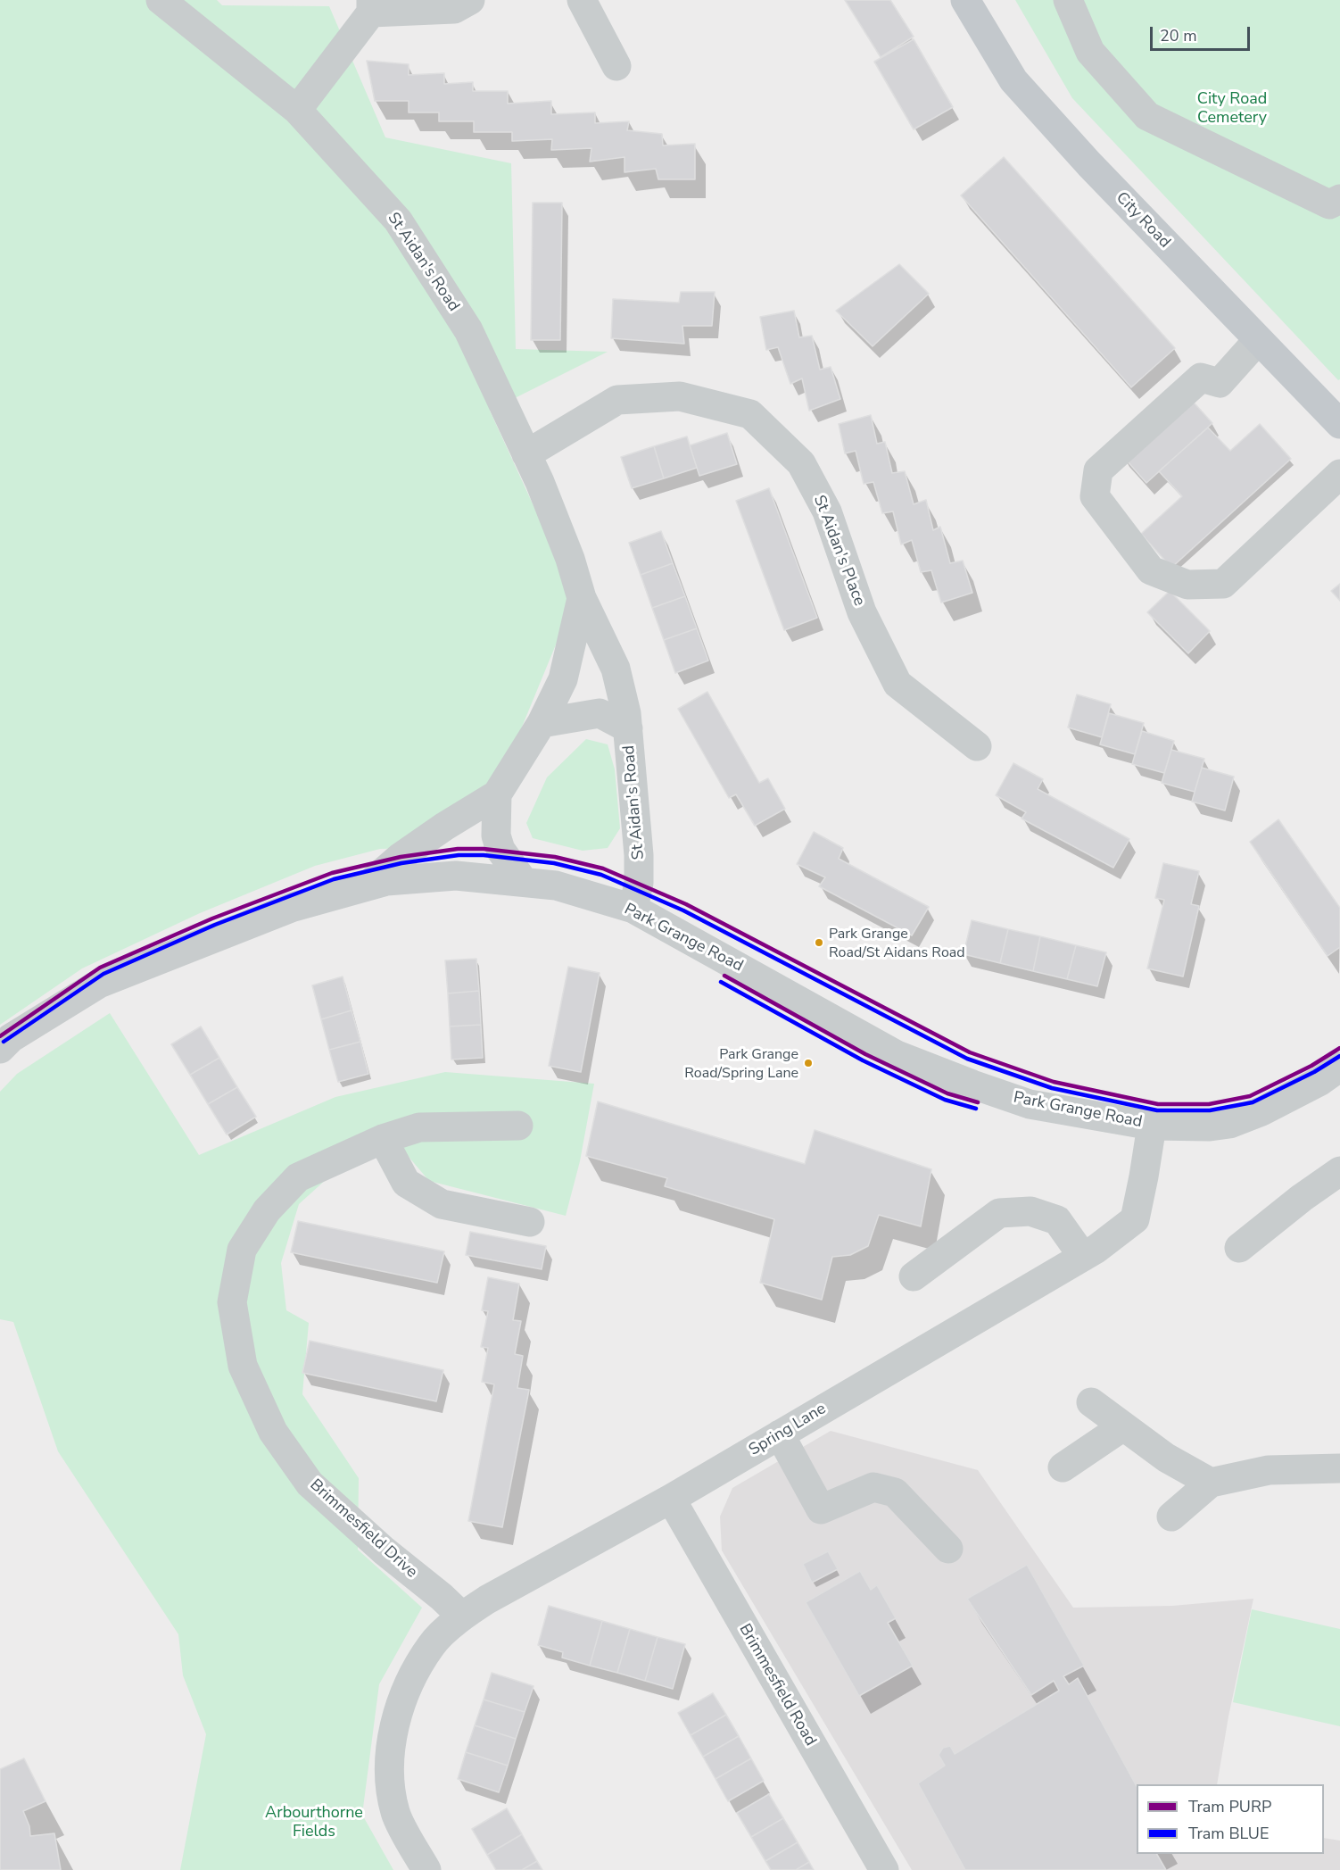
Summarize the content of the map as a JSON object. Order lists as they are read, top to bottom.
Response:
{
  "streets": {
    "main road": ["City Road"],
    "street": [
      "St Aidan's Road",
      "St Aidan's Place",
      "Park Grange Road",
      "Spring Lane",
      "Brimmesfield Drive",
      "Brimmesfield Road"
    ]
  },
  "crossings": [
    ["St Aidan's Road", "St Aidan's Place"],
    ["St Aidan's Road", "Park Grange Road"],
    ["Park Grange Road", "Spring Lane"],
    ["Spring Lane", "Brimmesfield Drive"],
    ["Spring Lane", "Brimmesfield Road"]
  ],
  "parks": ["City Road Cemetery", "Arbourthorne Fields"],
  "places": ["Park Grange Road/St Aidans Road", "Park Grange Road/Spring Lane"],
  "lines": ["tram line PURP", "tram line BLUE"],
  "legend": ["Tram PURP", "Tram BLUE"],
  "scale_bar": "20 m"
}
